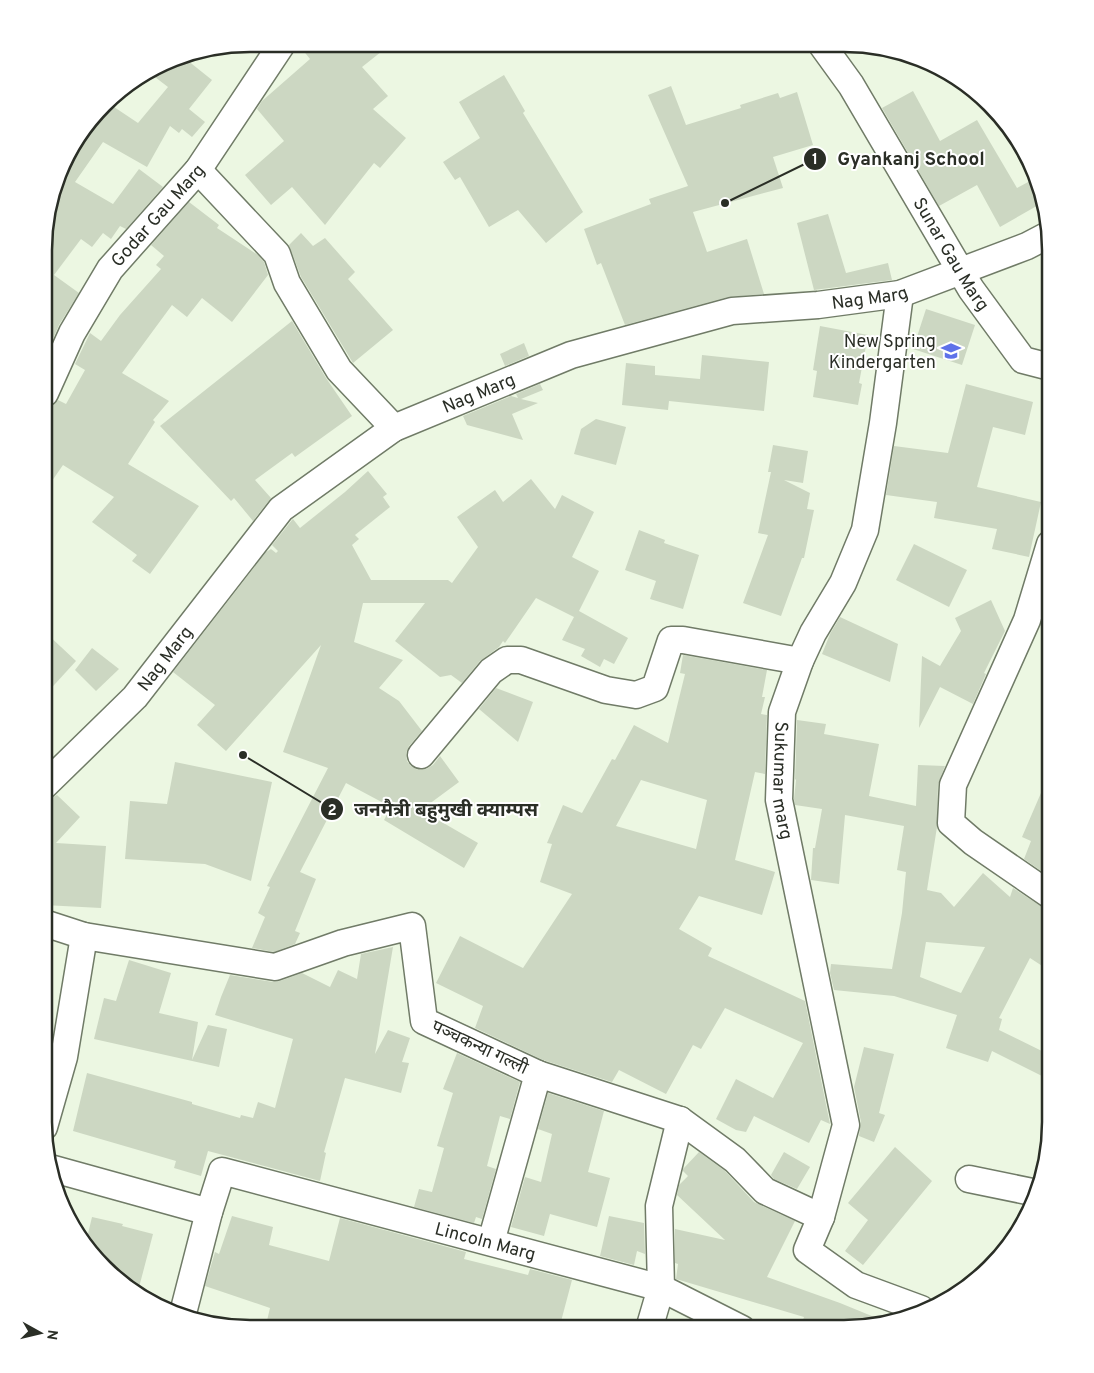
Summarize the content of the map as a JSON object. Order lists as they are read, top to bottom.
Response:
{
  "streets": {
    "street": [
      "Godar Gau Marg",
      "Sunar Gau Marg",
      "Nag Marg",
      "Sukumar marg",
      "पञ्चकन्या गल्ली",
      "Lincoln Marg"
    ]
  },
  "crossings": [
    ["Sunar Gau Marg", "Nag Marg"],
    ["Nag Marg", "Sukumar marg"],
    ["Sukumar marg", "पञ्चकन्या गल्ली"]
  ],
  "places": {
    "other": ["Gyankanj School", "जनमैत्री बहुमुखी क्याम्पस"],
    "school or university": ["New Spring Kindergarten"]
  },
  "north": "right"
}
